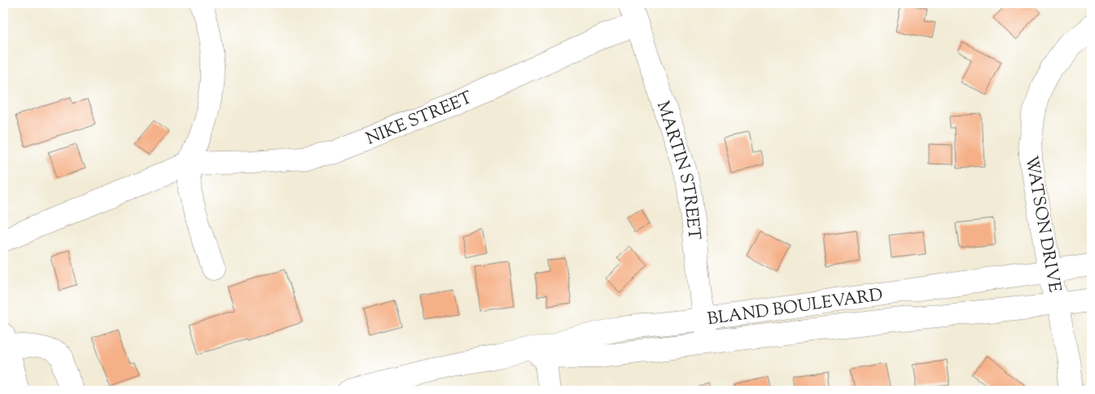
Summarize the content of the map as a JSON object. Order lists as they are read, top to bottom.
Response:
{
  "streets": {
    "street": [
      "NIKE STREET",
      "MARTIN STREET",
      "WATSON DRIVE",
      "BLAND BOULEVARD"
    ]
  },
  "crossings": [
    ["NIKE STREET", "MARTIN STREET"],
    ["MARTIN STREET", "BLAND BOULEVARD"],
    ["WATSON DRIVE", "BLAND BOULEVARD"]
  ]
}
